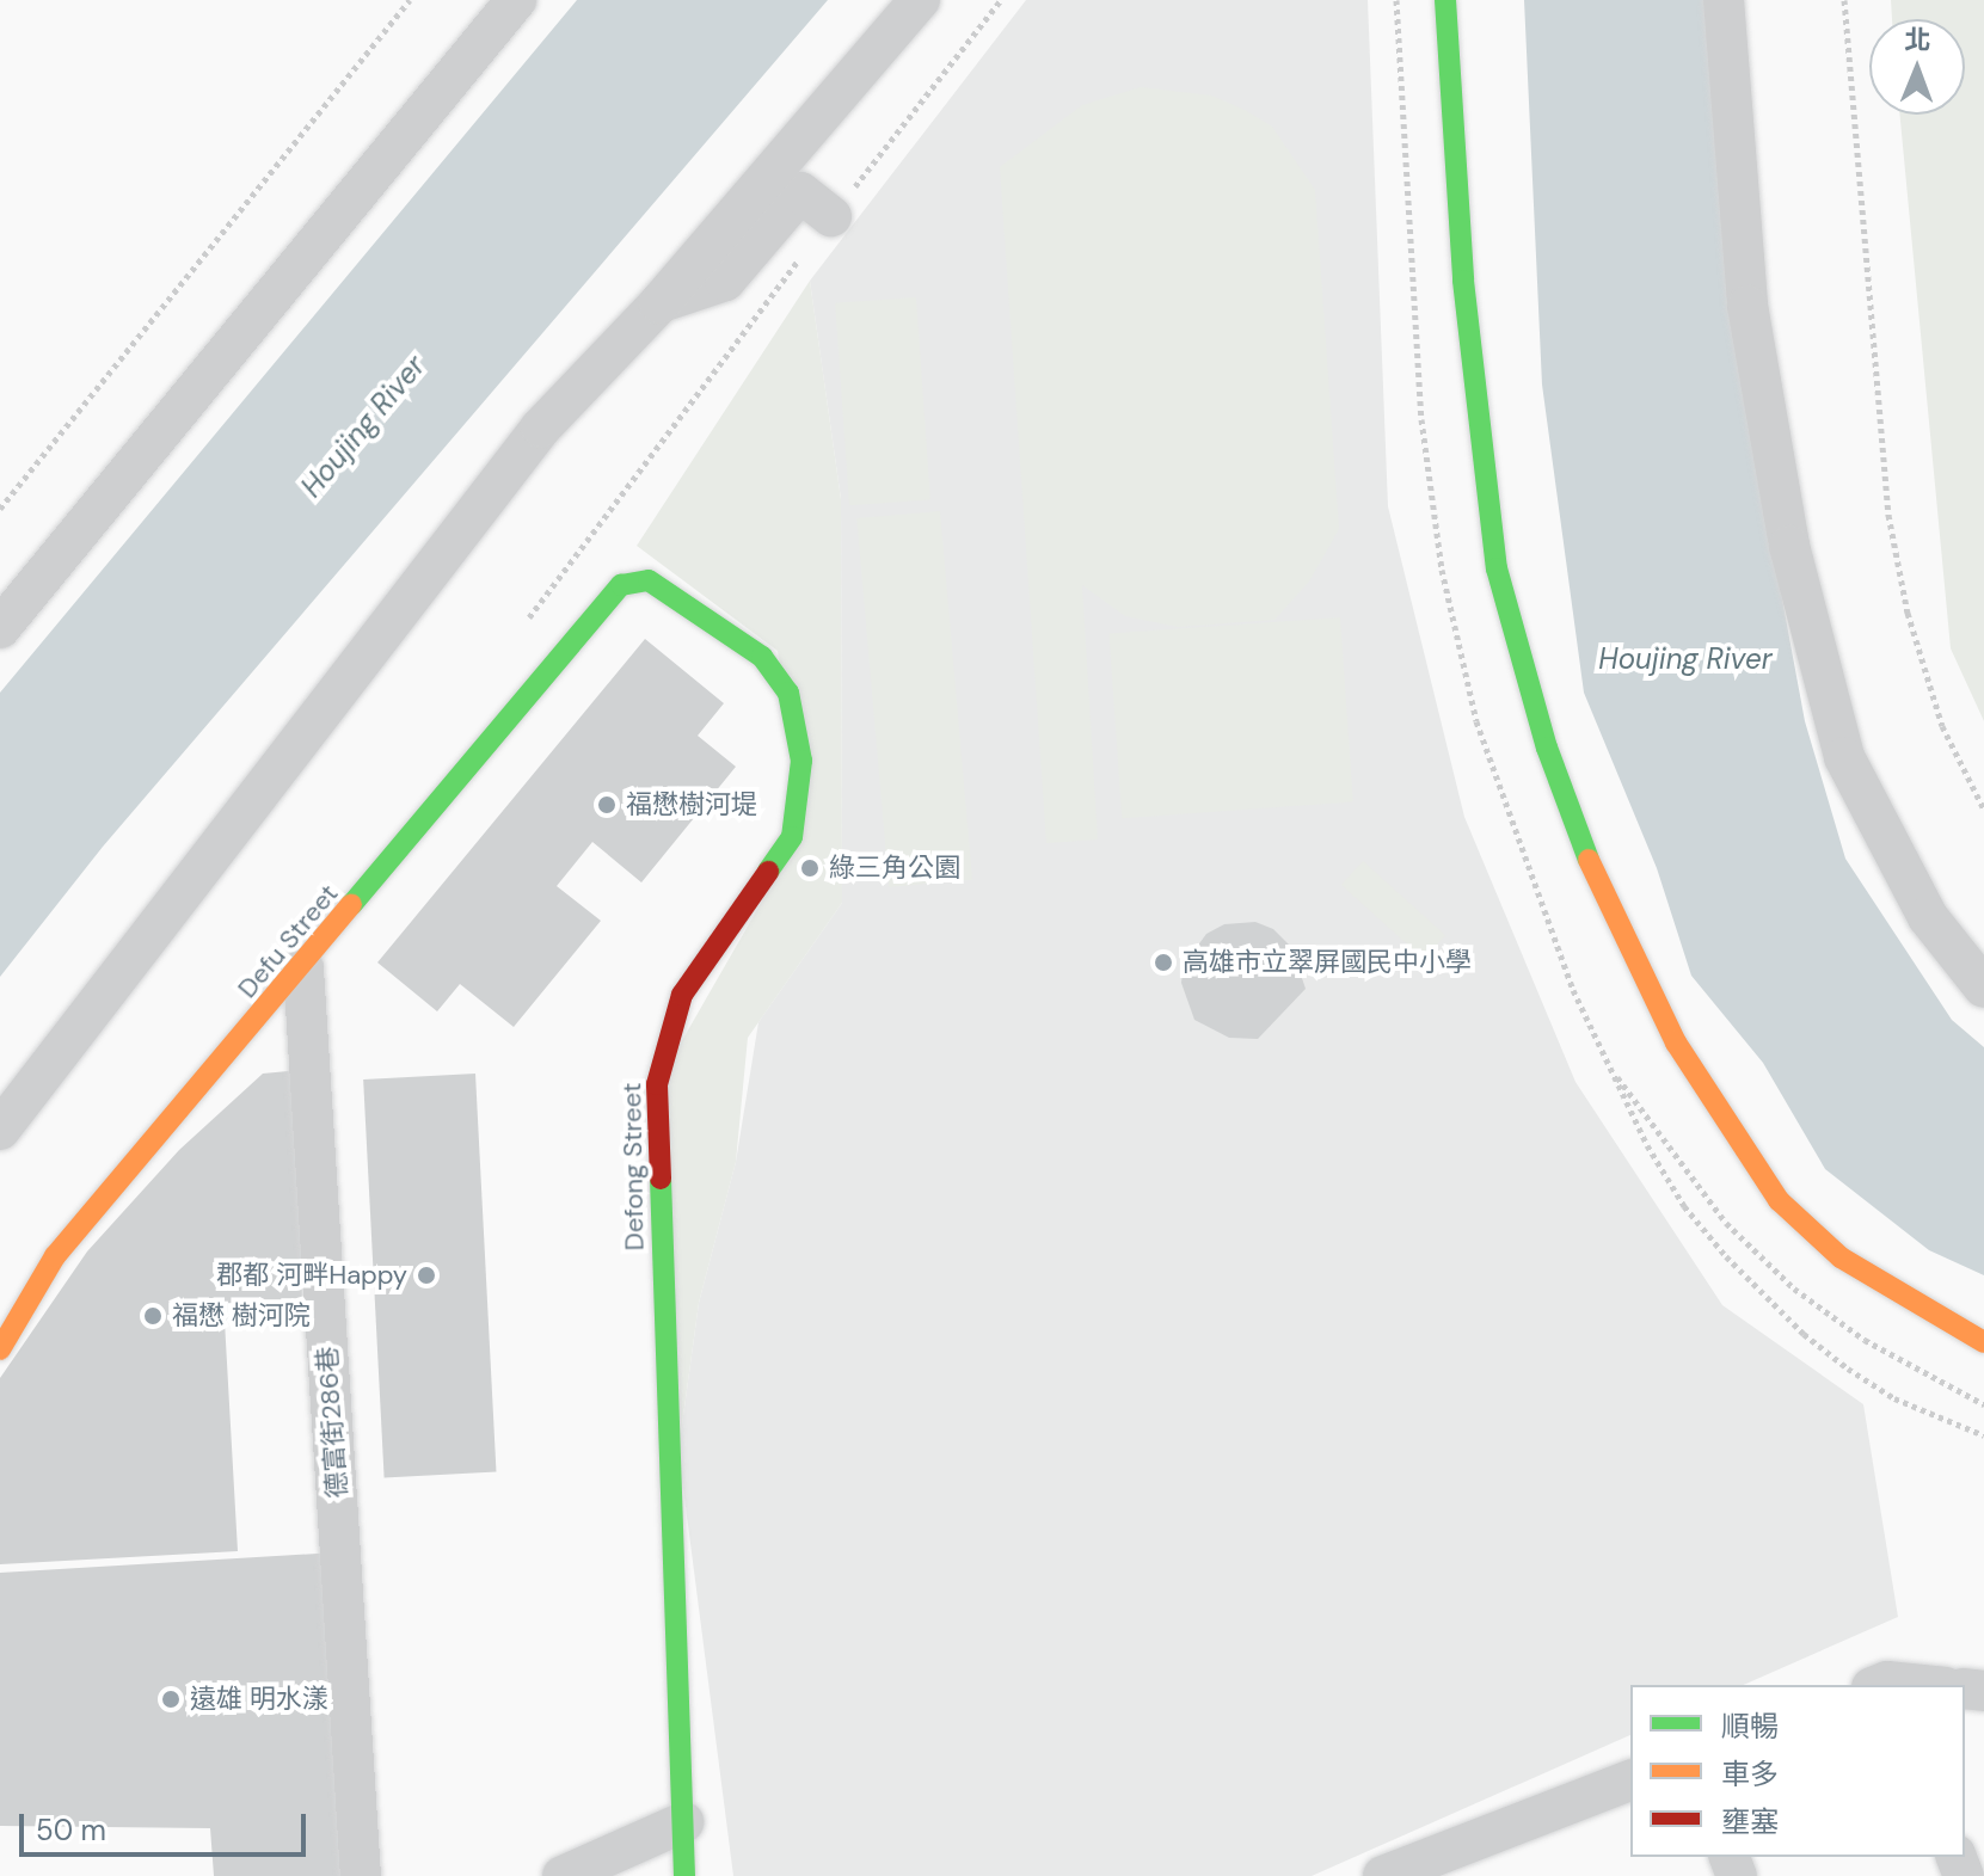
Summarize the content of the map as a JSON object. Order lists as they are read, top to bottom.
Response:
{
  "streets": {
    "street": ["Defu Street", "Defong Street", "德富街286巷"]
  },
  "crossings": [
    ["Defu Street", "Defong Street"],
    ["Defu Street", "德富街286巷"]
  ],
  "water": ["Houjing River"],
  "places": [
    "福懋樹河堤",
    "綠三角公園",
    "高雄市立翠屏國民中小學",
    "郡都 河畔Happy",
    "福懋 樹河院",
    "遠雄 明水漾"
  ],
  "legend": ["順暢", "車多", "壅塞"],
  "scale_bar": "50 m",
  "north": "top"
}
